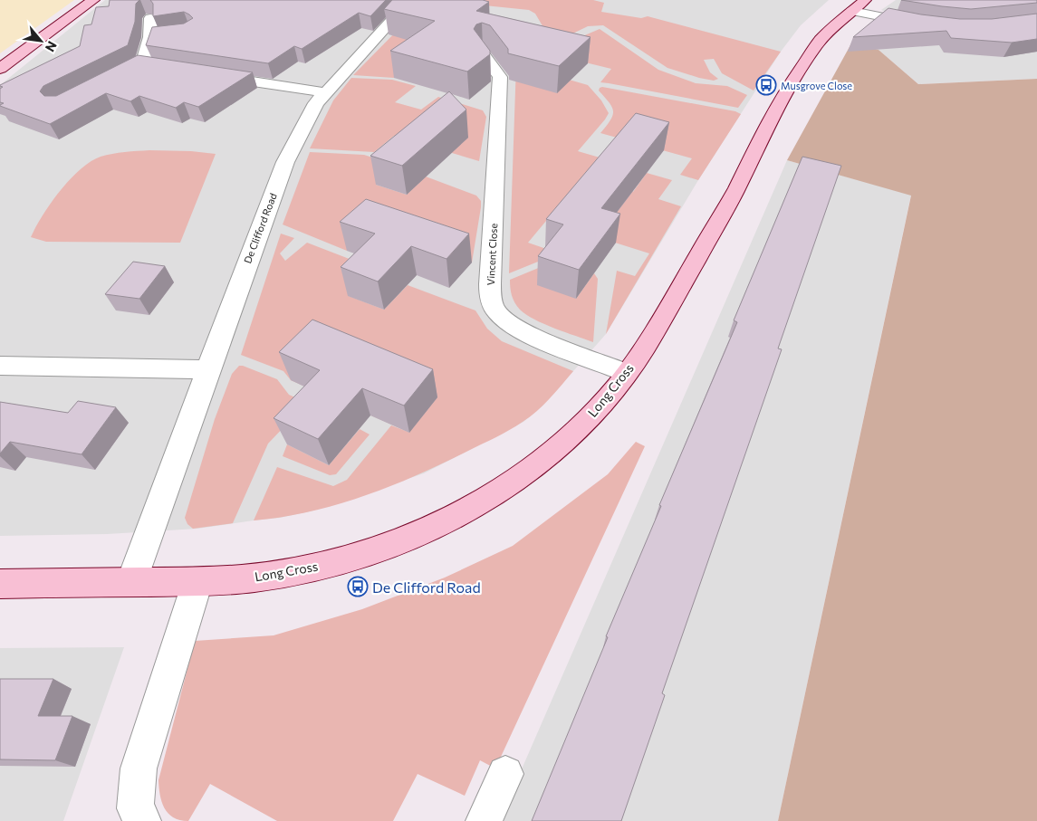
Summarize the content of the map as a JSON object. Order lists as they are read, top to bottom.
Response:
{
  "streets": {
    "street": ["De Clifford Road", "Vincent Close", "Long Cross"]
  },
  "crossings": [
    ["De Clifford Road", "Long Cross"],
    ["Vincent Close", "Long Cross"]
  ],
  "places": {
    "bus stop": ["Musgrove Close", "De Clifford Road"]
  },
  "north": "bottom right"
}
